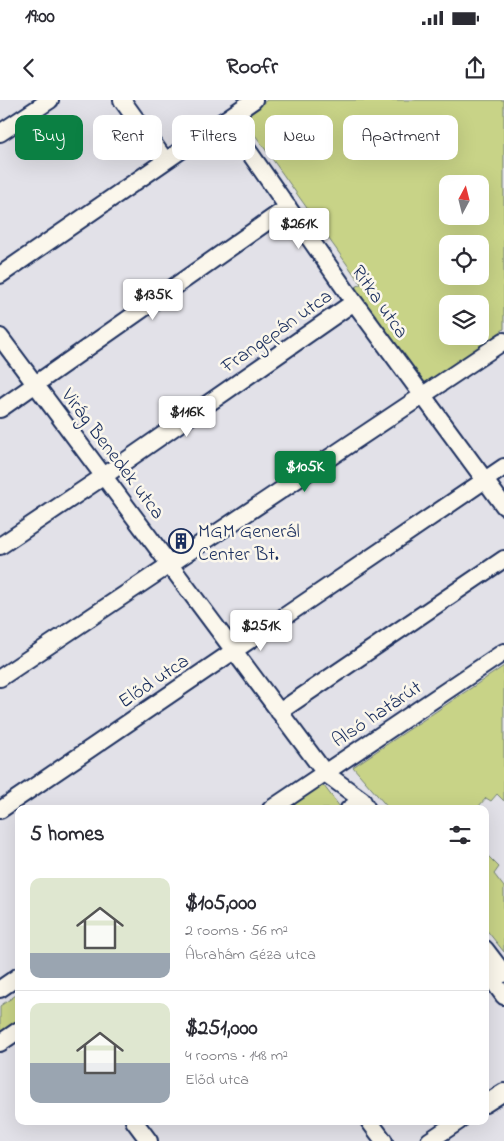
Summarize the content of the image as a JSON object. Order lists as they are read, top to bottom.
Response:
{
  "streets": {
    "street": [
      "Ritka utca",
      "Frangepán utca",
      "Virág Benedek utca",
      "Előd utca",
      "Alsó határút"
    ]
  },
  "crossings": [
    ["Ritka utca", "Frangepán utca"],
    ["Ritka utca", "Előd utca"],
    ["Frangepán utca", "Virág Benedek utca"],
    ["Virág Benedek utca", "Előd utca"],
    ["Virág Benedek utca", "Alsó határút"]
  ],
  "places": {
    "building": ["MGM Generál Center Bt."]
  },
  "north": "top",
  "page": {
    "status": "19:00",
    "header": "Roofr",
    "chip": [
      "Buy",
      "Rent",
      "Filters",
      "New",
      "Apartment"
    ],
    "price": [
      "$261K",
      "$135K",
      "$116K",
      "$105K",
      "$251K"
    ],
    "heading": "5 homes",
    "list": [
      {
        "name": "$105,000",
        "note": "2 rooms · 56 m² · Ábrahám Géza utca"
      },
      {
        "name": "$251,000",
        "note": "4 rooms · 148 m² · Előd utca"
      }
    ]
  }
}
